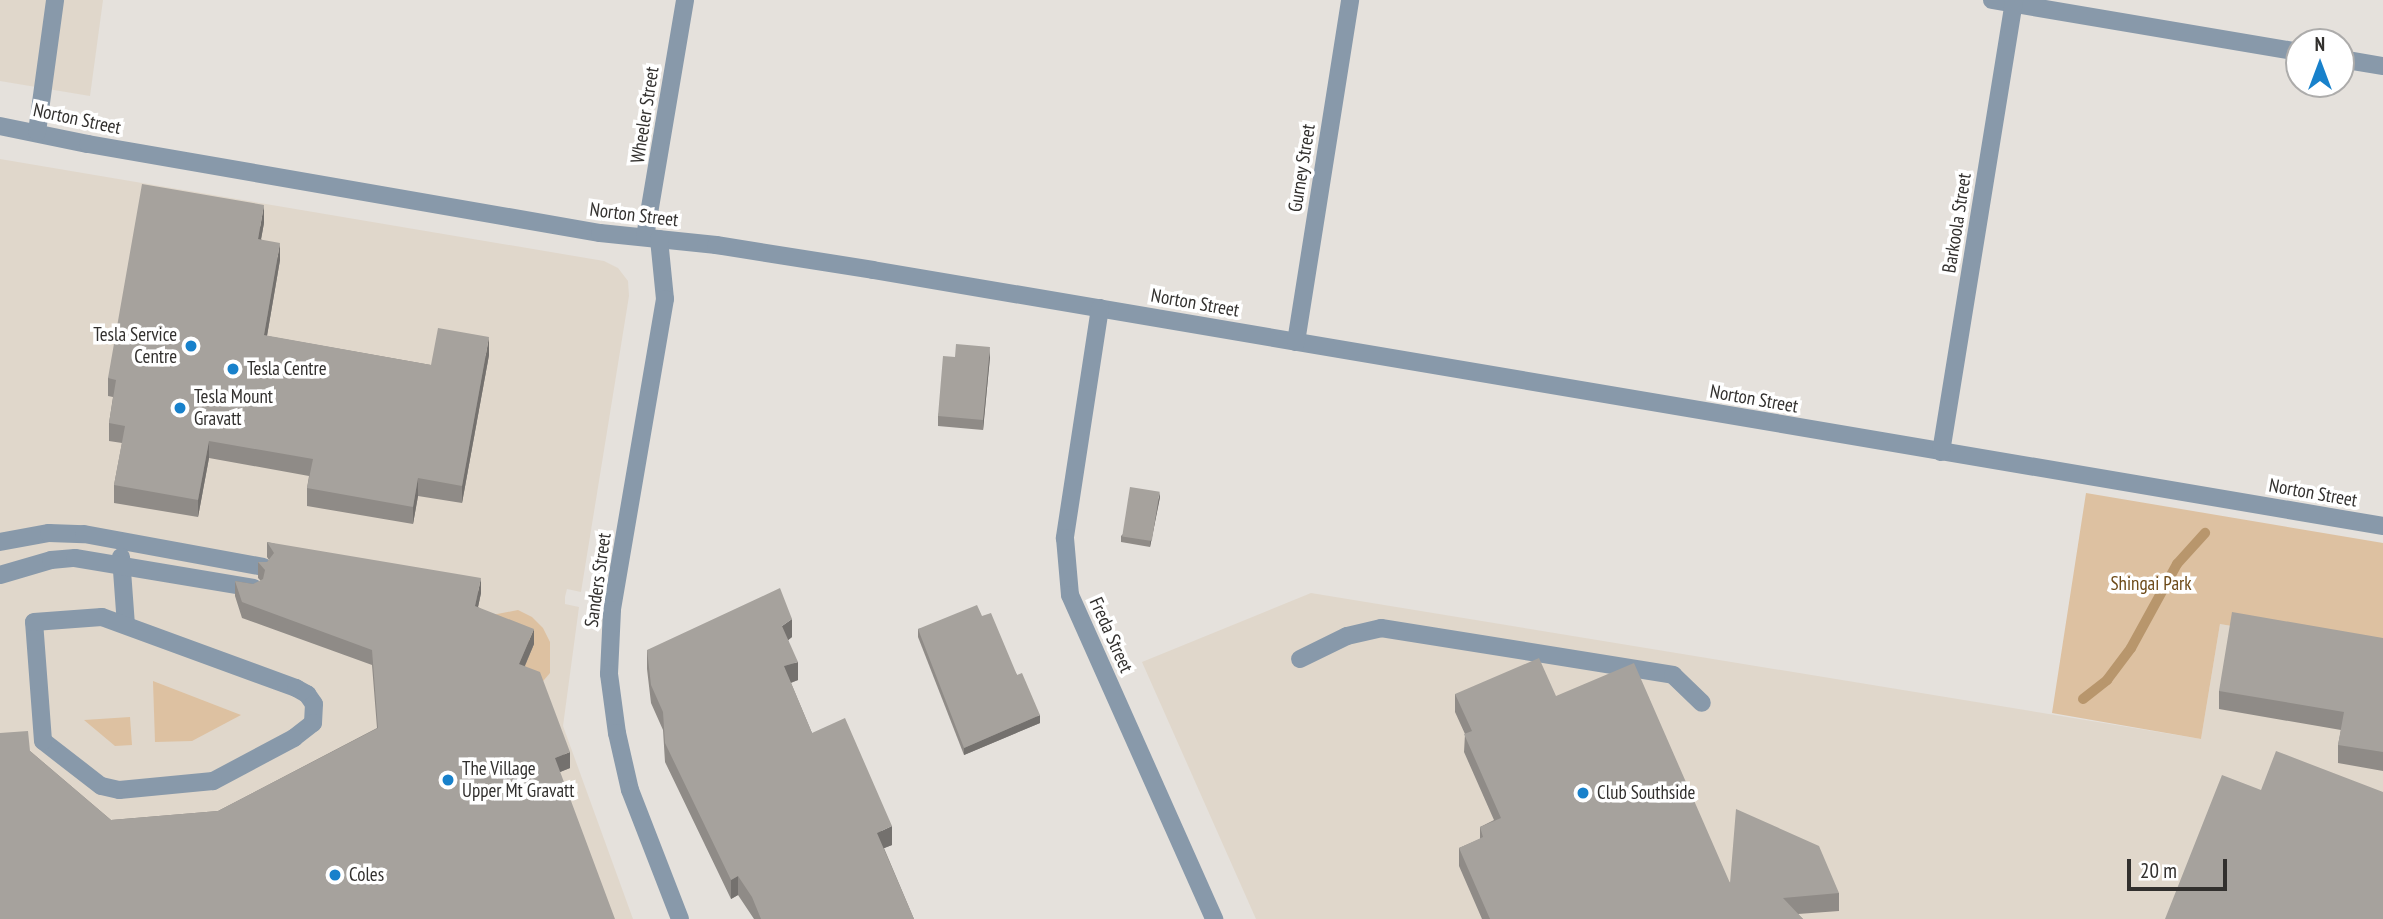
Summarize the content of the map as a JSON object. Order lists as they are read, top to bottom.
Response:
{
  "streets": {
    "street": [
      "Wheeler Street",
      "Norton Street",
      "Gurney Street",
      "Barkoola Street",
      "Sanders Street",
      "Freda Street"
    ]
  },
  "crossings": [
    ["Wheeler Street", "Norton Street"],
    ["Wheeler Street", "Sanders Street"],
    ["Norton Street", "Gurney Street"],
    ["Norton Street", "Barkoola Street"],
    ["Norton Street", "Sanders Street"],
    ["Norton Street", "Freda Street"]
  ],
  "parks": ["Shingai Park"],
  "places": [
    "Tesla Service Centre",
    "Tesla Centre",
    "Tesla Mount Gravatt",
    "The Village Upper Mt Gravatt",
    "Club Southside",
    "Coles"
  ],
  "scale_bar": "20 m",
  "north": "top"
}
